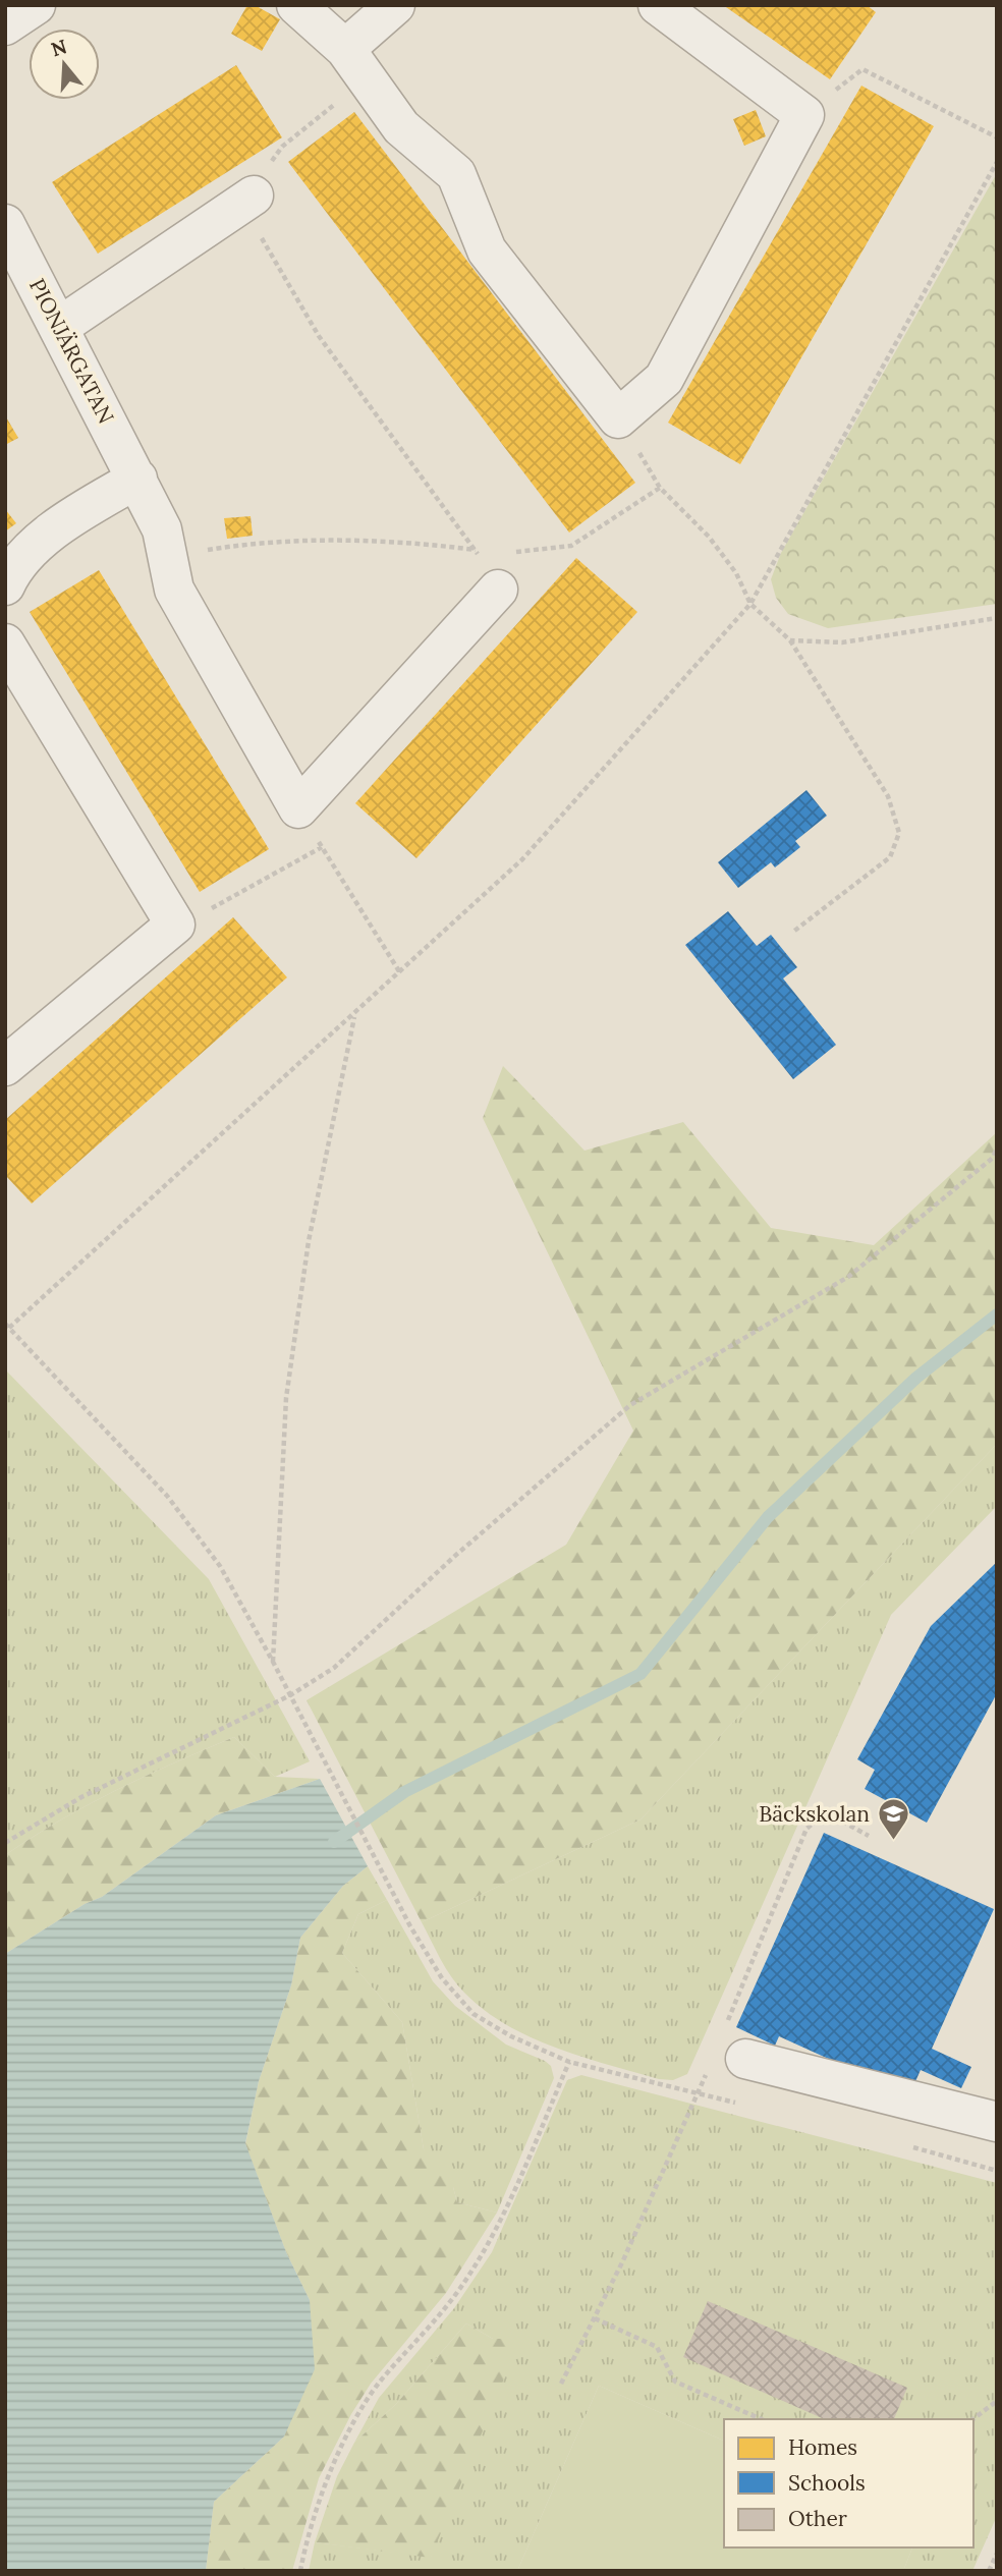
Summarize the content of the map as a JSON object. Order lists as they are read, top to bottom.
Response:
{
  "streets": {
    "street": ["PIONJÄRGATAN"]
  },
  "places": {
    "school or university": ["Bäckskolan"]
  },
  "legend": ["Homes", "Schools", "Other"],
  "north": "top"
}
